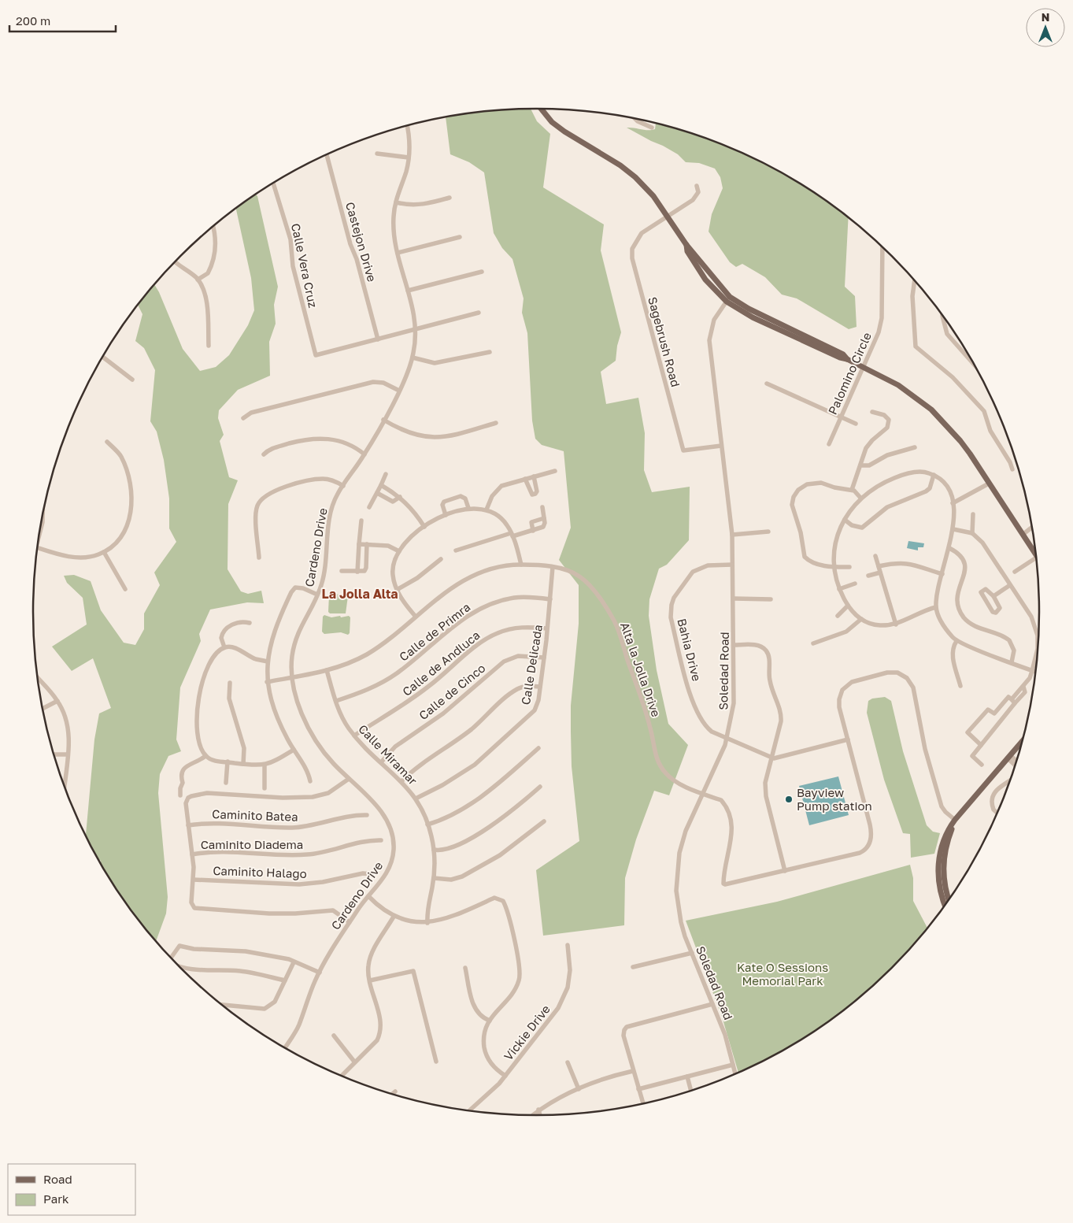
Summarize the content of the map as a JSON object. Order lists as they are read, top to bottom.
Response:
{
  "streets": {
    "street": [
      "Castejon Drive",
      "Calle Vera Cruz",
      "Sagebrush Road",
      "Palomino Circle",
      "Cardeno Drive",
      "Calle de Primra",
      "Bahia Drive",
      "Calle de Andluca",
      "Calle Delicada",
      "Alta la Jolla Drive",
      "Soledad Road",
      "Calle de Cinco",
      "Calle Miramar",
      "Caminito Batea",
      "Caminito Diadema",
      "Caminito Halago",
      "Vickie Drive"
    ]
  },
  "crossings": [
    ["Castejon Drive", "Calle Vera Cruz"],
    ["Sagebrush Road", "Soledad Road"],
    ["Cardeno Drive", "Alta la Jolla Drive"],
    ["Calle de Primra", "Calle Delicada"],
    ["Calle de Primra", "Calle Miramar"],
    ["Bahia Drive", "Soledad Road"],
    ["Calle de Andluca", "Calle Delicada"],
    ["Calle de Andluca", "Calle Miramar"],
    ["Calle Delicada", "Alta la Jolla Drive"],
    ["Calle Delicada", "Calle de Cinco"],
    ["Calle Delicada", "Calle Miramar"],
    ["Alta la Jolla Drive", "Soledad Road"],
    ["Alta la Jolla Drive", "Calle Miramar"],
    ["Calle de Cinco", "Calle Miramar"]
  ],
  "districts": ["La Jolla Alta"],
  "parks": ["Kate O Sessions Memorial Park"],
  "places": ["Bayview Pump station"],
  "legend": ["Road", "Park"],
  "scale_bar": "200 m",
  "north": "top"
}
